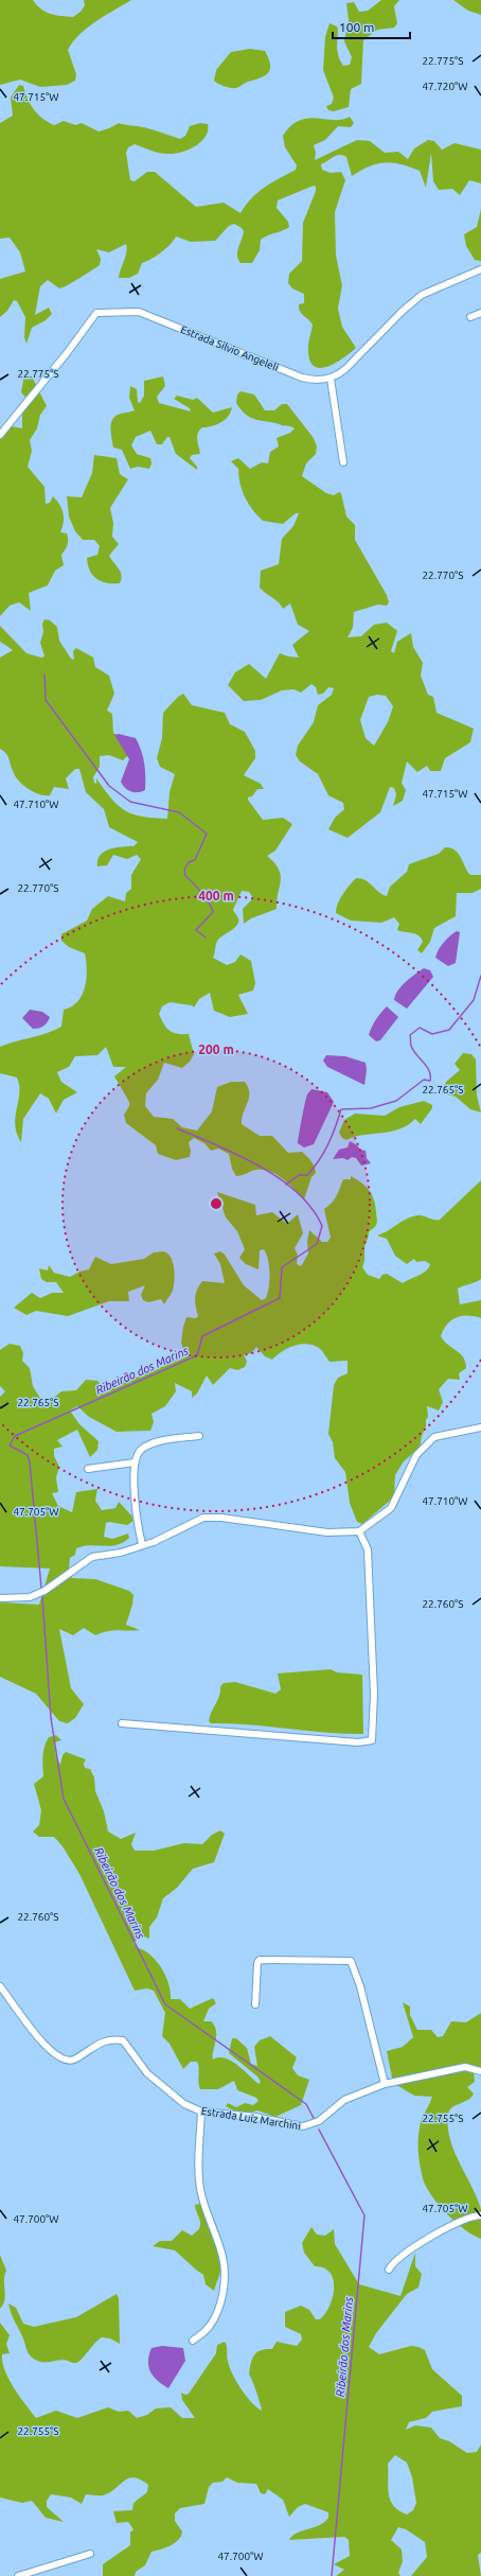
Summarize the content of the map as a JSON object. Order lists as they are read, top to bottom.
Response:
{
  "streets": {
    "street": ["Estrada Silvio Angeleli", "Estrada Luiz Marchini"]
  },
  "water": ["Ribeirão dos Marins"],
  "scale_bar": "100 m",
  "coordinates": [
    "22.775°S",
    "47.720°W",
    "47.715°W",
    "22.770°S",
    "47.710°W",
    "22.765°S",
    "47.705°W",
    "22.760°S",
    "22.755°S",
    "47.700°W"
  ],
  "rings": ["400 m", "200 m"]
}
